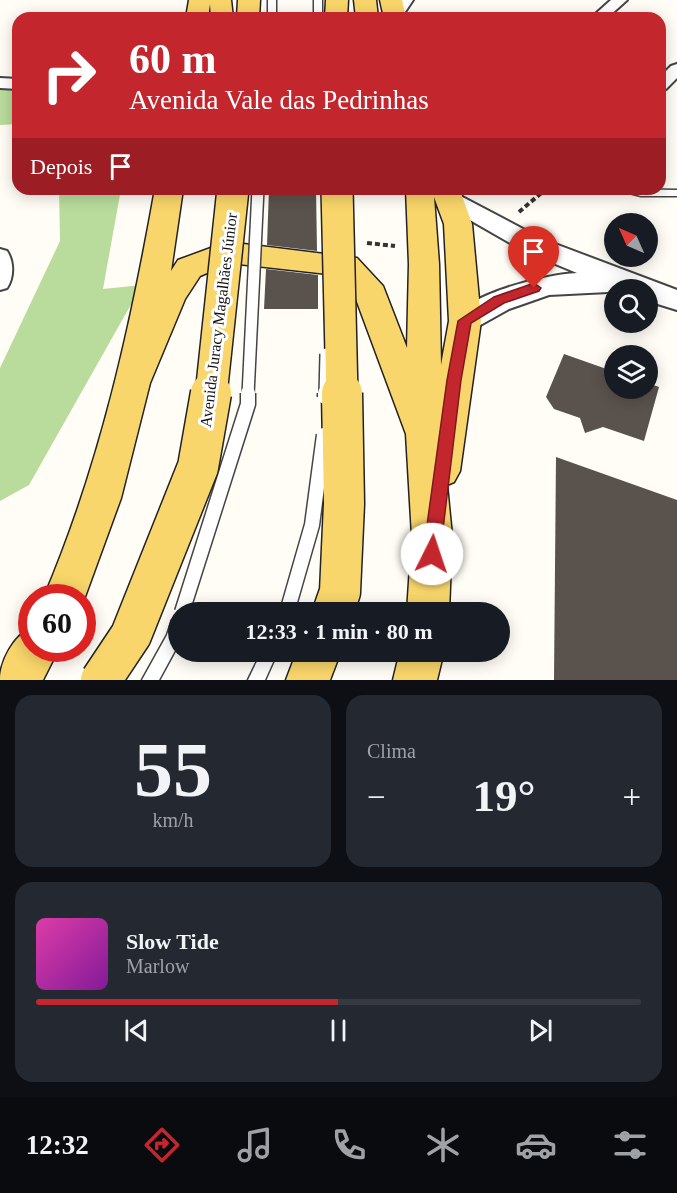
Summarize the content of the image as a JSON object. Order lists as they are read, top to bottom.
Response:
{
  "streets": {
    "main road": ["Avenida Juracy Magalhães Júnior"]
  },
  "north": "top left",
  "page": {
    "turn": ["60 m", "Avenida Vale das Pedrinhas"],
    "then": "Depois",
    "limit": "60",
    "trip": "12:33 · 1 min · 80 m",
    "tile": [
      ["55", "km/h"],
      "Clima"
    ],
    "heat": ["−", "19°", "+"],
    "song": ["Slow Tide", "Marlow"],
    "tabs": "12:32"
  }
}
